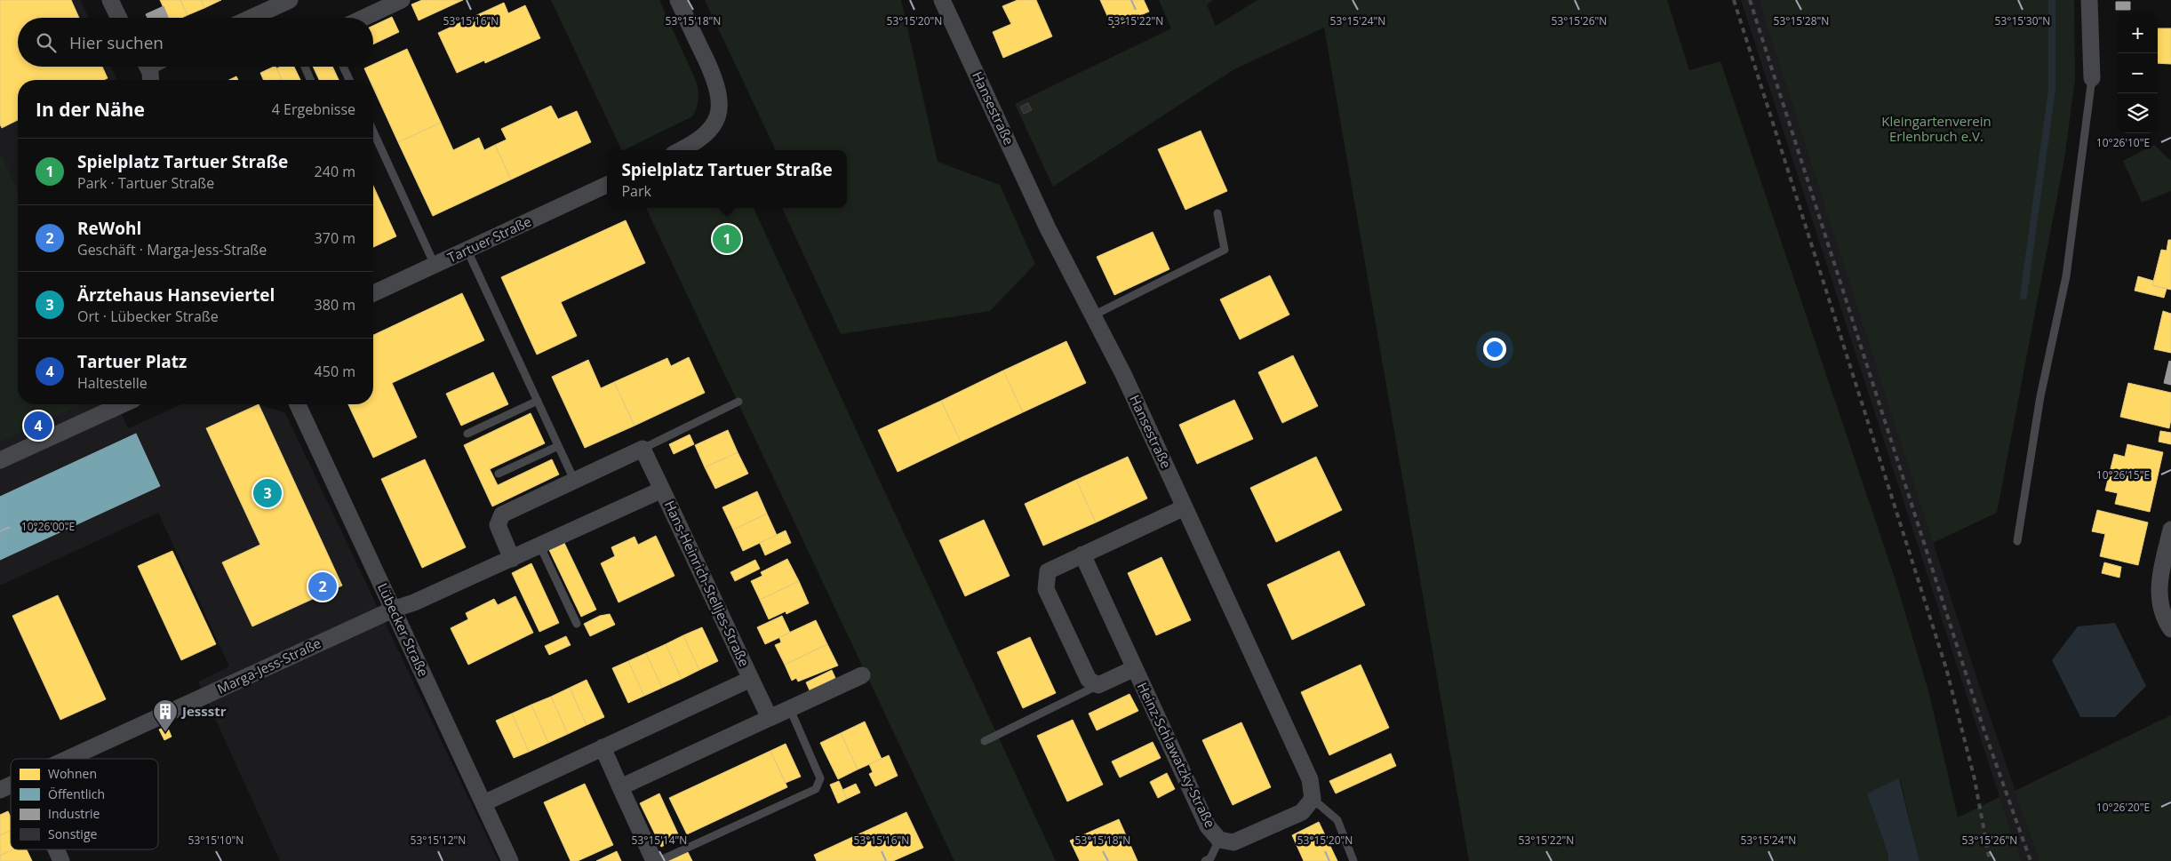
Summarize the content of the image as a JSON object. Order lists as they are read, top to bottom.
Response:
{
  "streets": {
    "street": [
      "Hansestraße",
      "Tartuer Straße",
      "Hans-Heinrich-Stelljes-Straße",
      "Lübecker Straße",
      "Marga-Jess-Straße",
      "Heinz-Schlawatzky-Straße"
    ]
  },
  "crossings": [
    ["Hansestraße", "Heinz-Schlawatzky-Straße"],
    ["Hans-Heinrich-Stelljes-Straße", "Lübecker Straße"],
    ["Hans-Heinrich-Stelljes-Straße", "Marga-Jess-Straße"],
    ["Lübecker Straße", "Marga-Jess-Straße"]
  ],
  "parks": ["Kleingartenverein Erlenbruch e.V."],
  "places": {
    "building": ["Jessstr"]
  },
  "legend": [
    "Wohnen",
    "Öffentlich",
    "Industrie",
    "Sonstige"
  ],
  "page": {
    "map_buttons": ["+", "−"],
    "search": "Hier suchen",
    "heading": ["In der Nähe", "4 Ergebnisse"],
    "list": [
      {
        "mark": "1",
        "name": "Spielplatz Tartuer Straße",
        "note": "Park · Tartuer Straße",
        "value": "240 m"
      },
      {
        "mark": "2",
        "name": "ReWohl",
        "note": "Geschäft · Marga-Jess-Straße",
        "value": "370 m"
      },
      {
        "mark": "3",
        "name": "Ärztehaus Hanseviertel",
        "note": "Ort · Lübecker Straße",
        "value": "380 m"
      },
      {
        "mark": "4",
        "name": "Tartuer Platz",
        "note": "Haltestelle",
        "value": "450 m"
      }
    ],
    "popup": ["Spielplatz Tartuer Straße", "Park"],
    "pins": [
      "1",
      "4",
      "3",
      "2"
    ]
  },
  "coordinates": [
    "53°15'16\"N",
    "53°15'18\"N",
    "53°15'20\"N",
    "53°15'22\"N",
    "53°15'24\"N",
    "53°15'26\"N",
    "53°15'28\"N",
    "53°15'30\"N",
    "10°26'10\"E",
    "10°26'15\"E",
    "10°26'00\"E",
    "10°26'20\"E",
    "53°15'10\"N",
    "53°15'12\"N",
    "53°15'14\"N"
  ]
}
